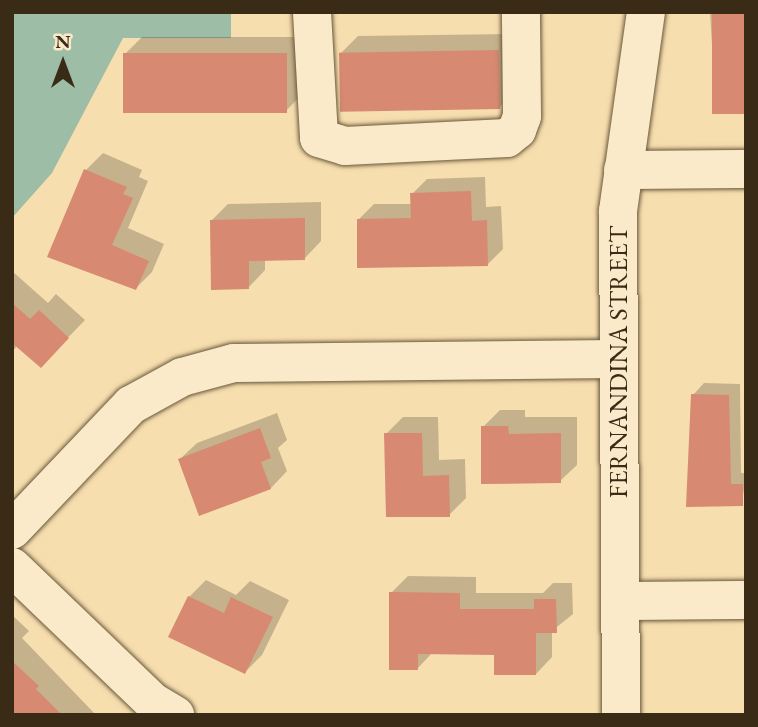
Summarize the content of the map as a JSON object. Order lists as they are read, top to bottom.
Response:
{
  "streets": {
    "street": ["FERNANDINA STREET"]
  },
  "north": "top"
}
